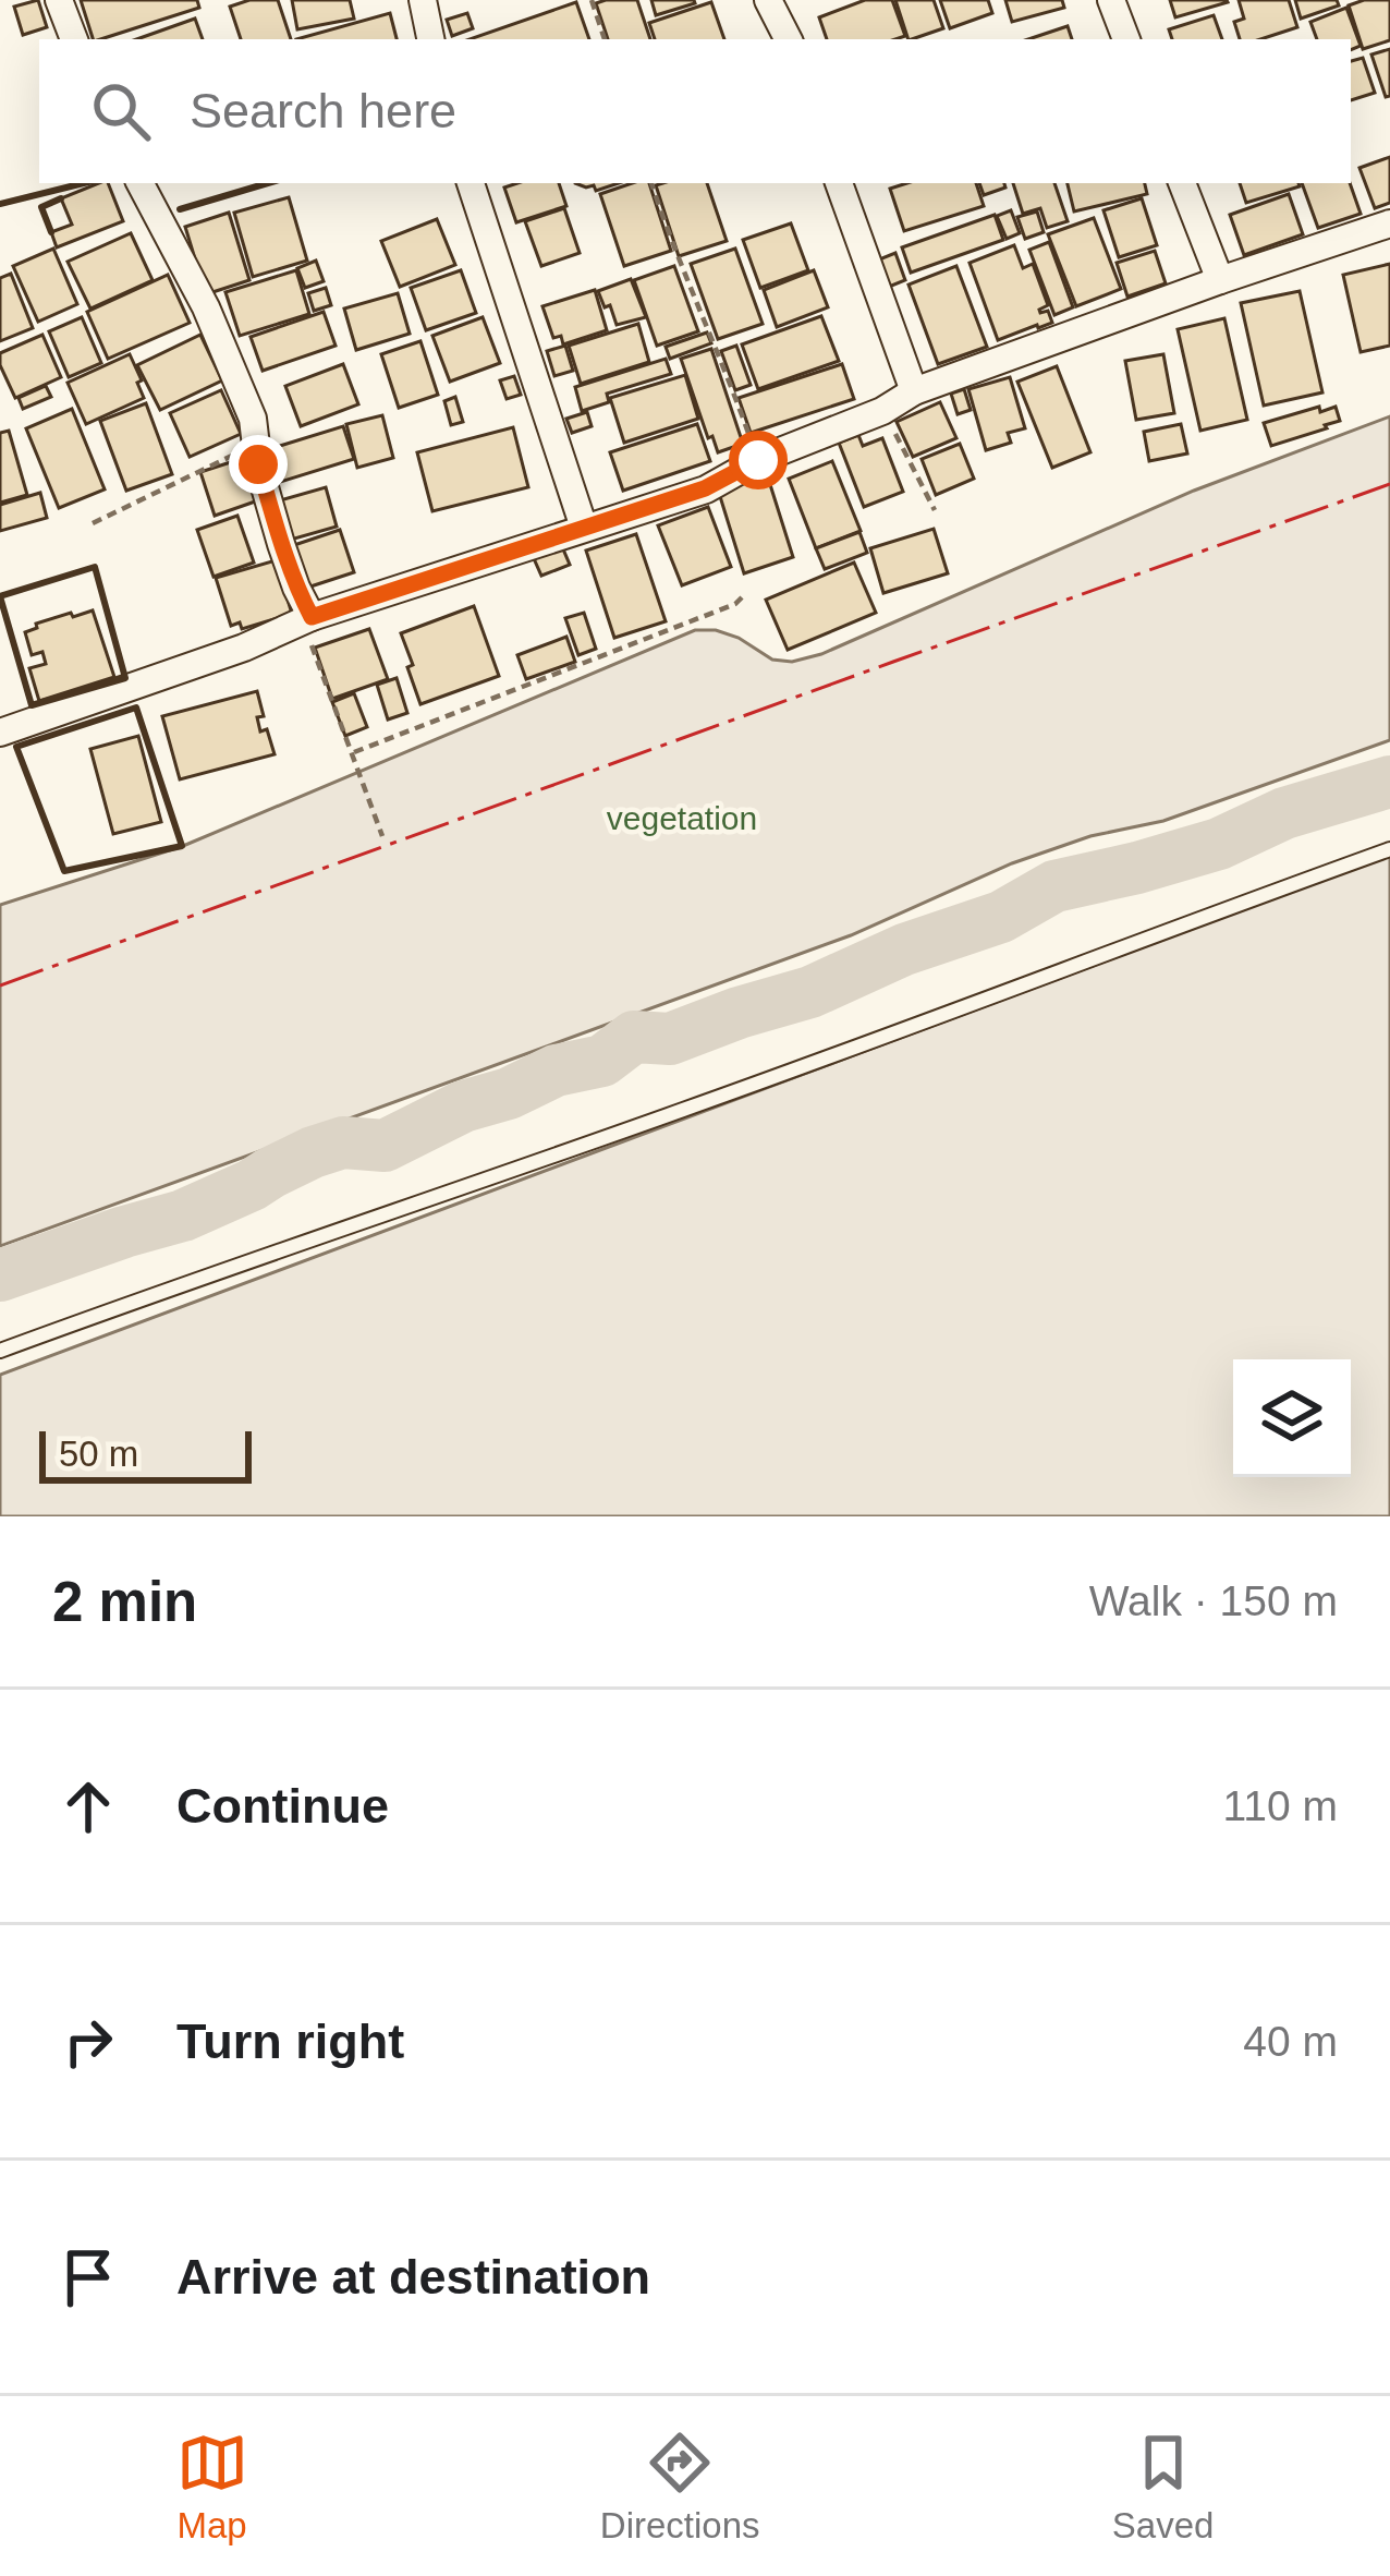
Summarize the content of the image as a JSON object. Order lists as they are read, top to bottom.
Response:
{
  "parks": ["vegetation"],
  "scale_bar": "50 m",
  "page": {
    "search": "Search here",
    "scale": "50 m",
    "heading": ["2 min", "Walk · 150 m"],
    "list": [
      ["Continue", "110 m"],
      ["Turn right", "40 m"],
      "Arrive at destination"
    ],
    "nav": ["Map", "Directions", "Saved"]
  }
}
